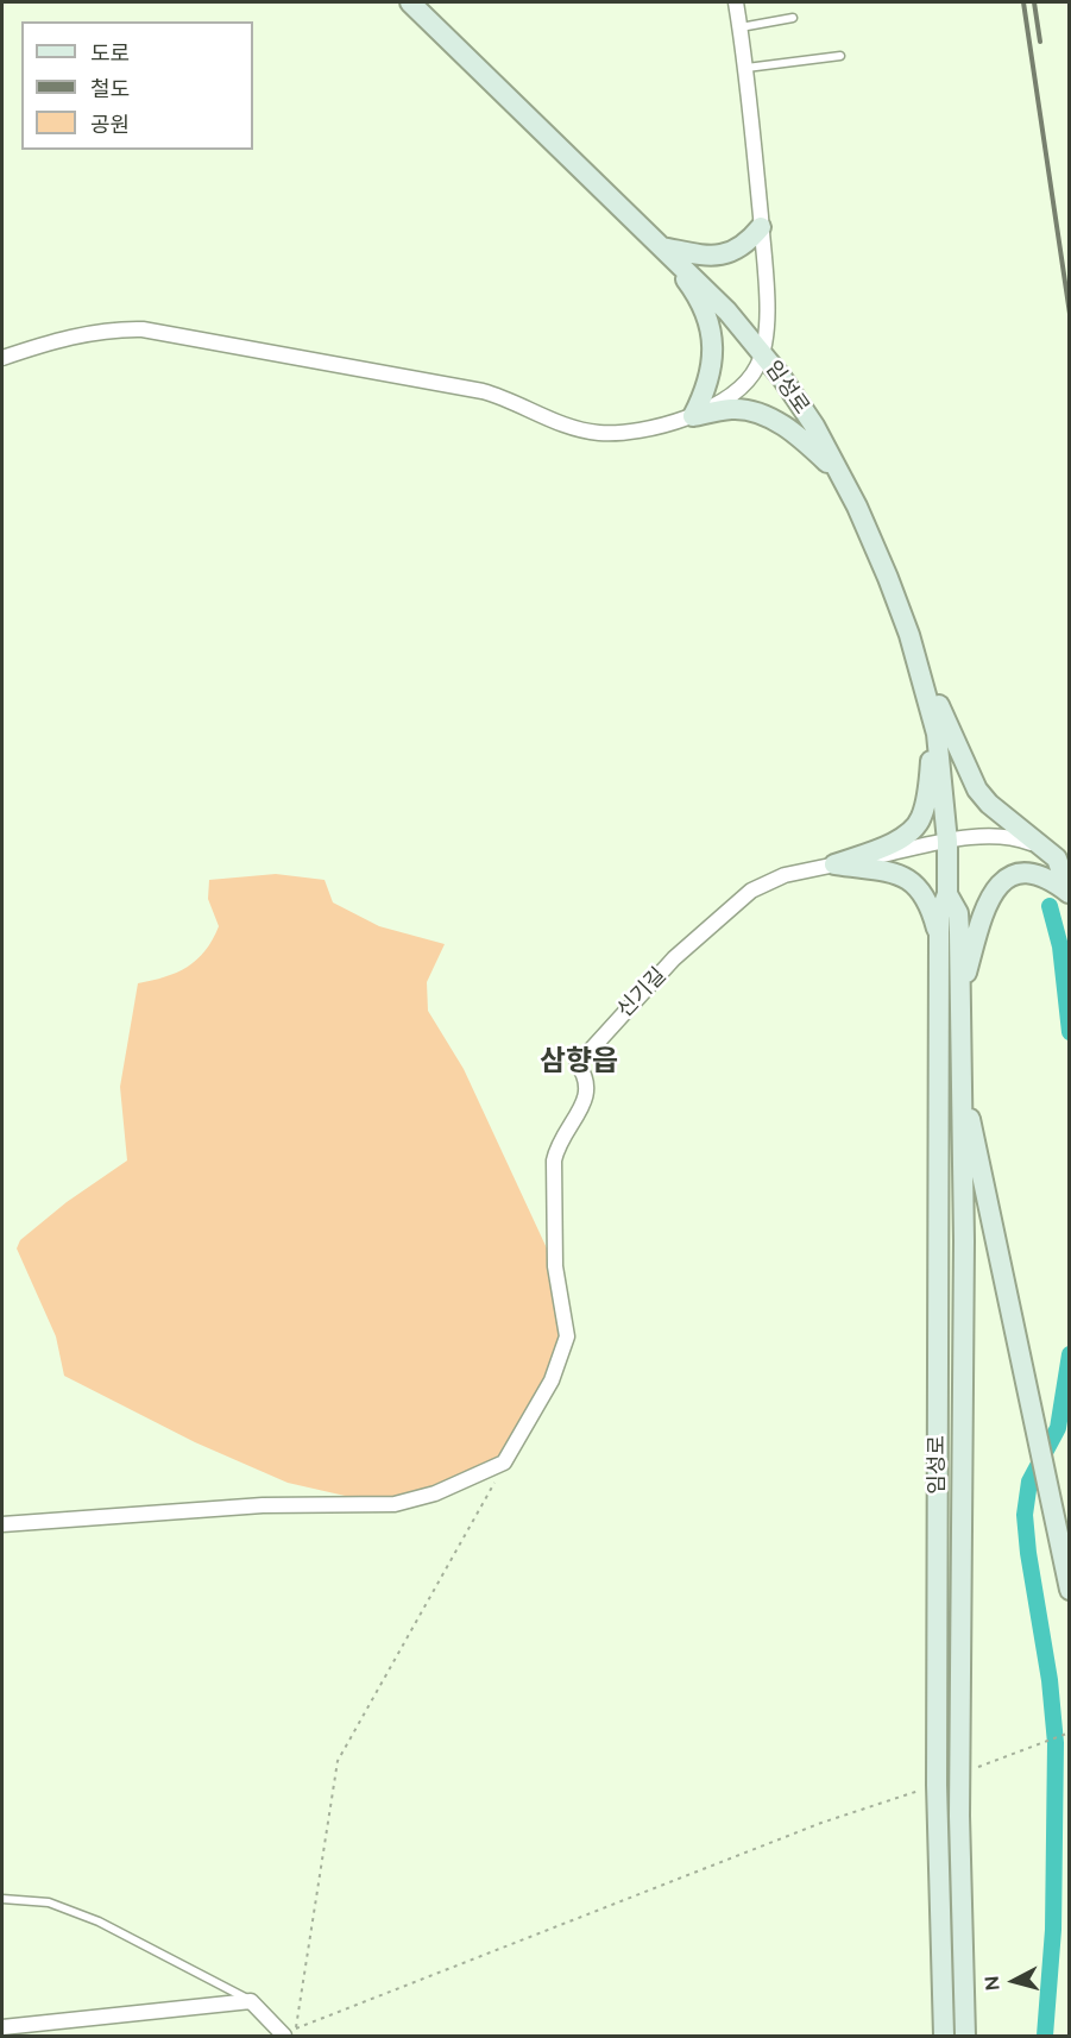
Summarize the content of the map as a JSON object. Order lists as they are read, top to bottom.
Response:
{
  "streets": {
    "main road": ["임성로"],
    "street": ["신기길"]
  },
  "crossings": [
    ["임성로", "신기길"]
  ],
  "districts": ["삼향읍"],
  "legend": ["도로", "철도", "공원"],
  "north": "left"
}
